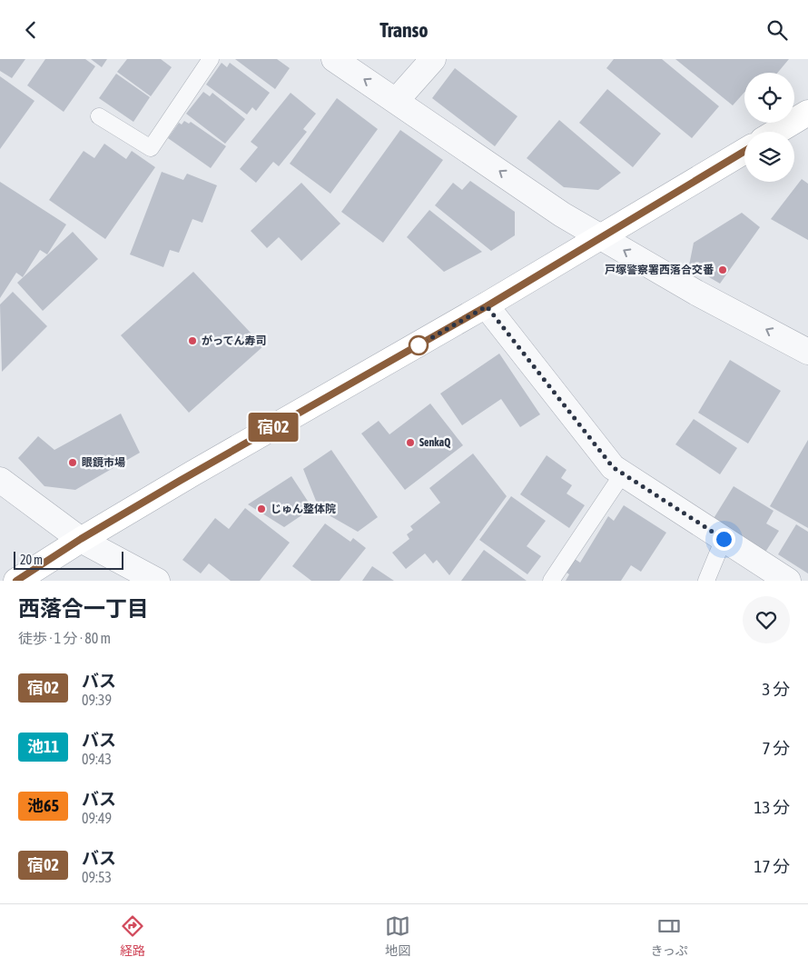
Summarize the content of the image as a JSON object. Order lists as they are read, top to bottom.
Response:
{
  "places": [
    "戸塚警察署西落合交番",
    "がってん寿司",
    "SenkaQ",
    "眼鏡市場",
    "じゅん整体院"
  ],
  "lines": ["bus line 宿02"],
  "scale_bar": "20 m",
  "page": {
    "header": "Transo",
    "on_map": "宿02",
    "scale": "20 m",
    "heading": ["西落合一丁目", "徒歩 · 1 分 · 80 m"],
    "list": [
      {
        "mark": "宿02",
        "name": "バス",
        "note": "09:39",
        "value": "3 分"
      },
      {
        "mark": "池11",
        "name": "バス",
        "note": "09:43",
        "value": "7 分"
      },
      {
        "mark": "池65",
        "name": "バス",
        "note": "09:49",
        "value": "13 分"
      },
      {
        "mark": "宿02",
        "name": "バス",
        "note": "09:53",
        "value": "17 分"
      }
    ],
    "tabs": ["経路", "地図", "きっぷ"]
  }
}
